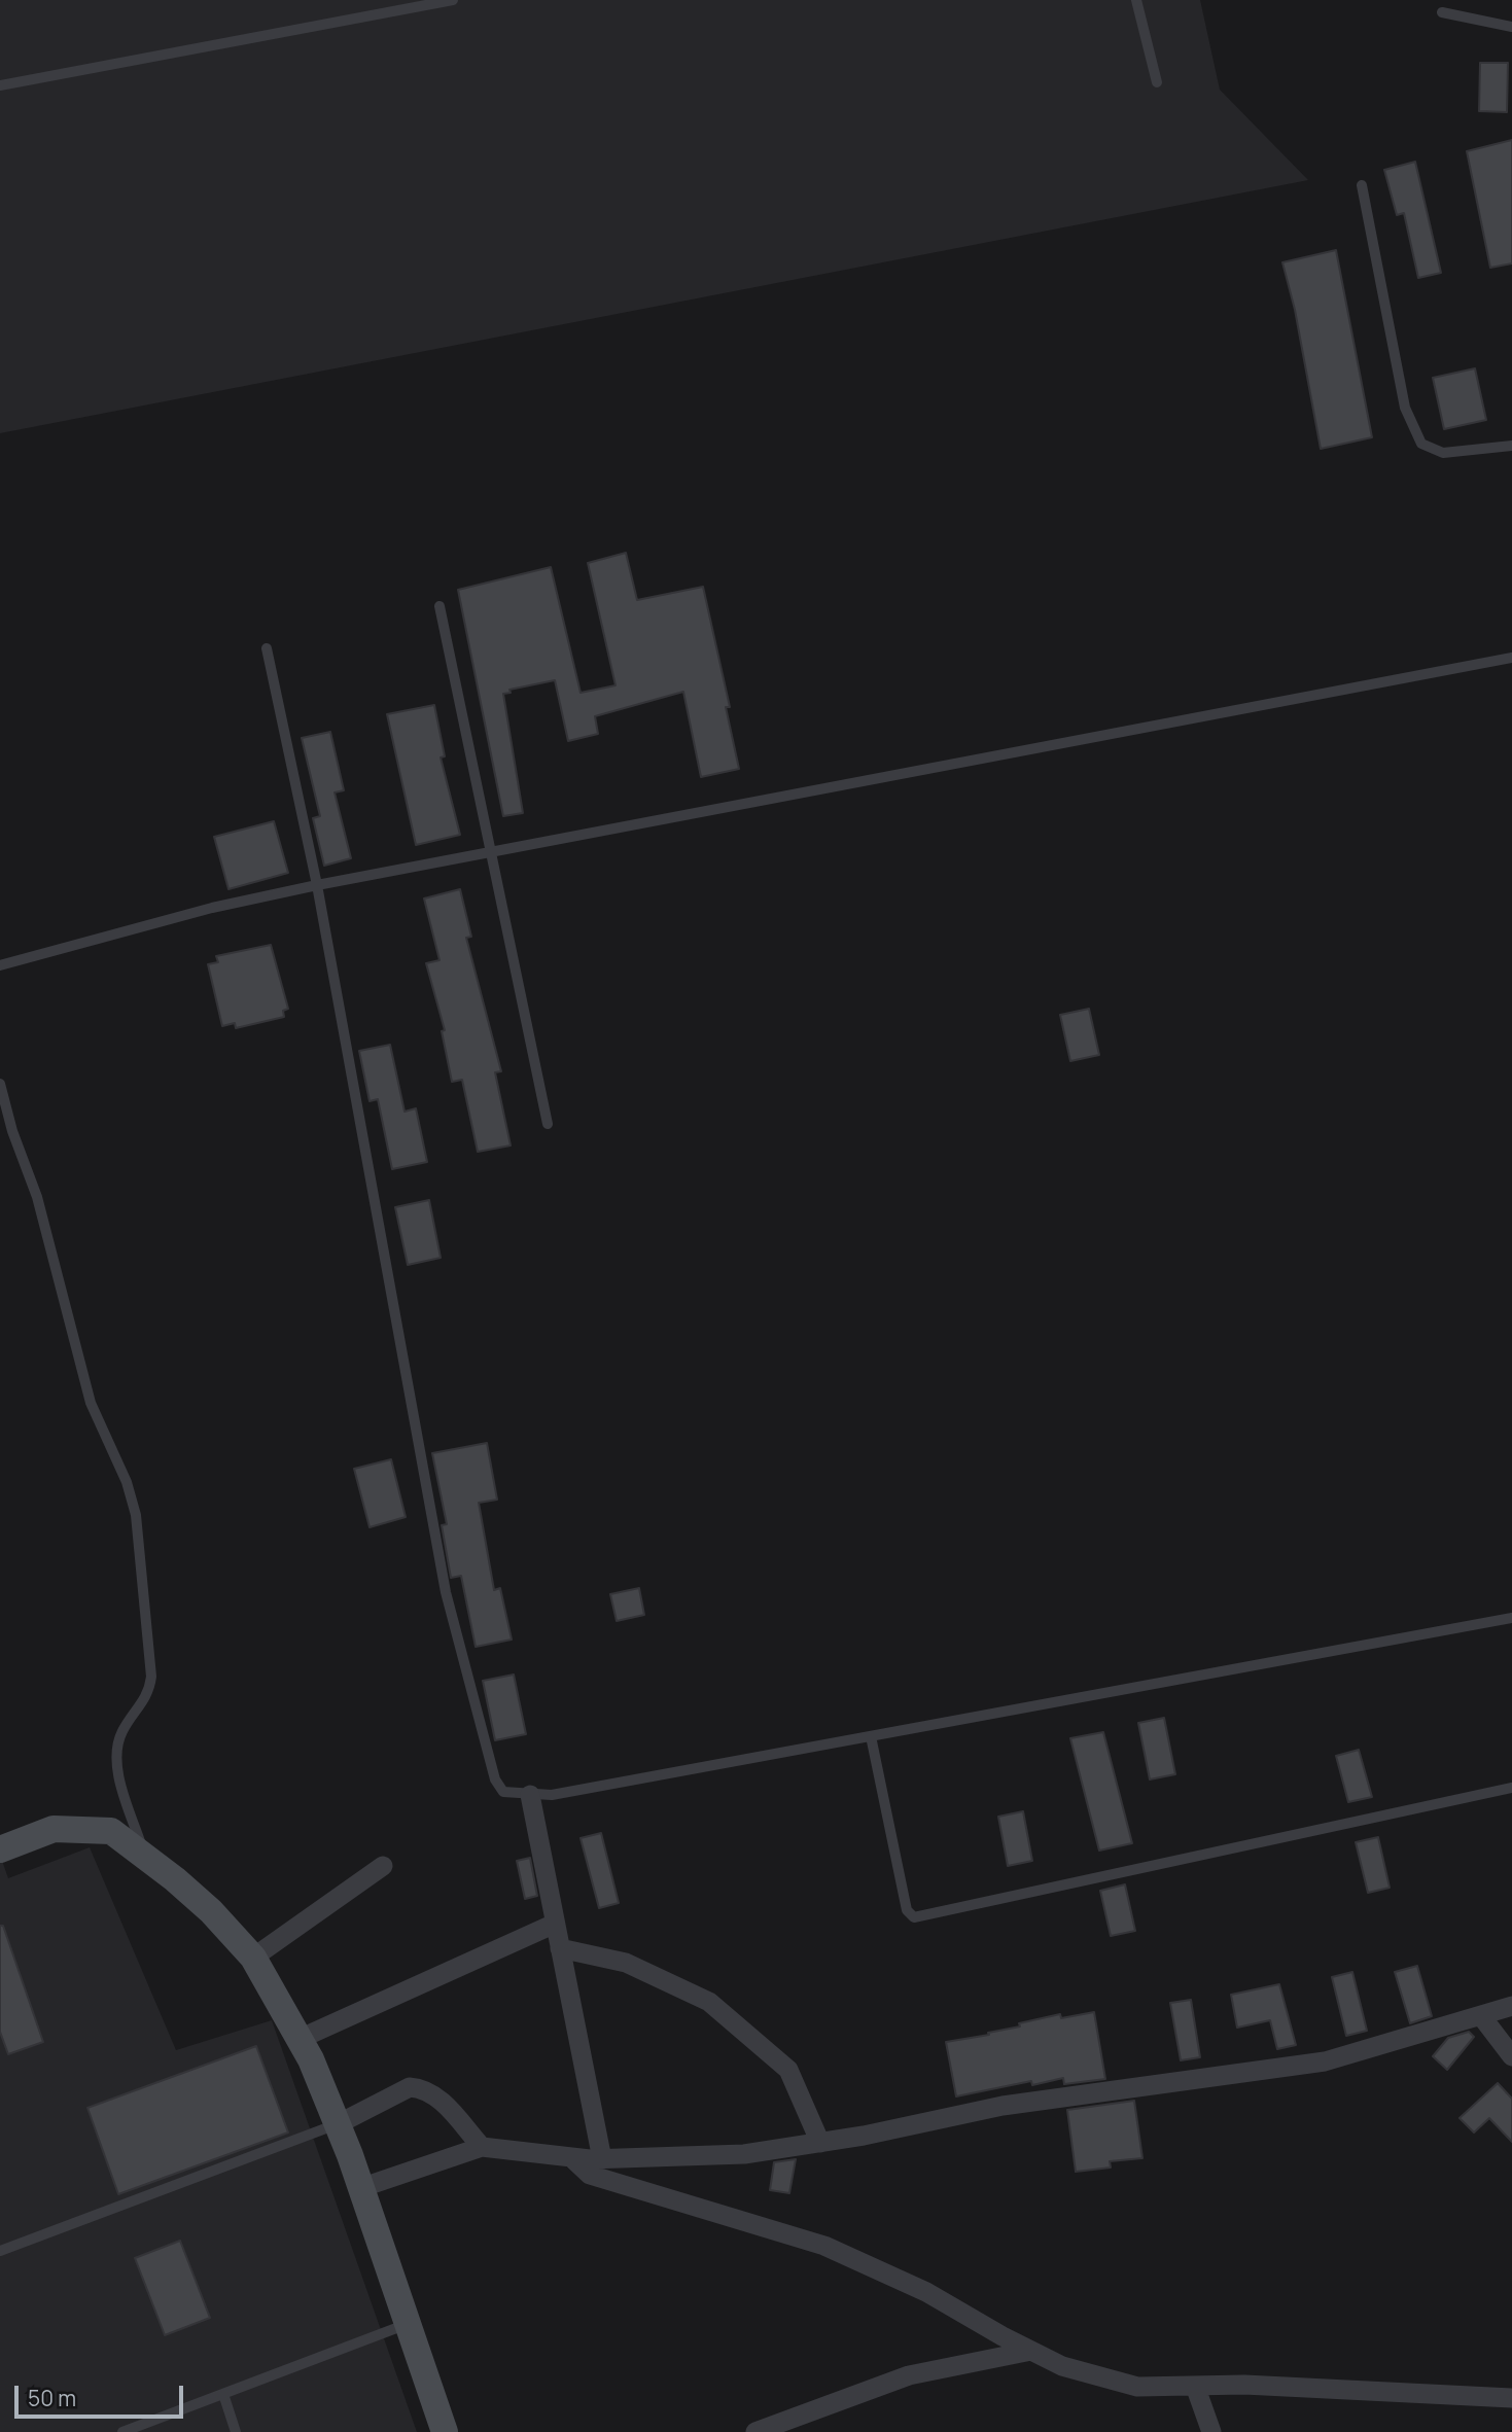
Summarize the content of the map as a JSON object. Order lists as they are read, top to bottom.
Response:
{
  "scale_bar": "50 m"
}
